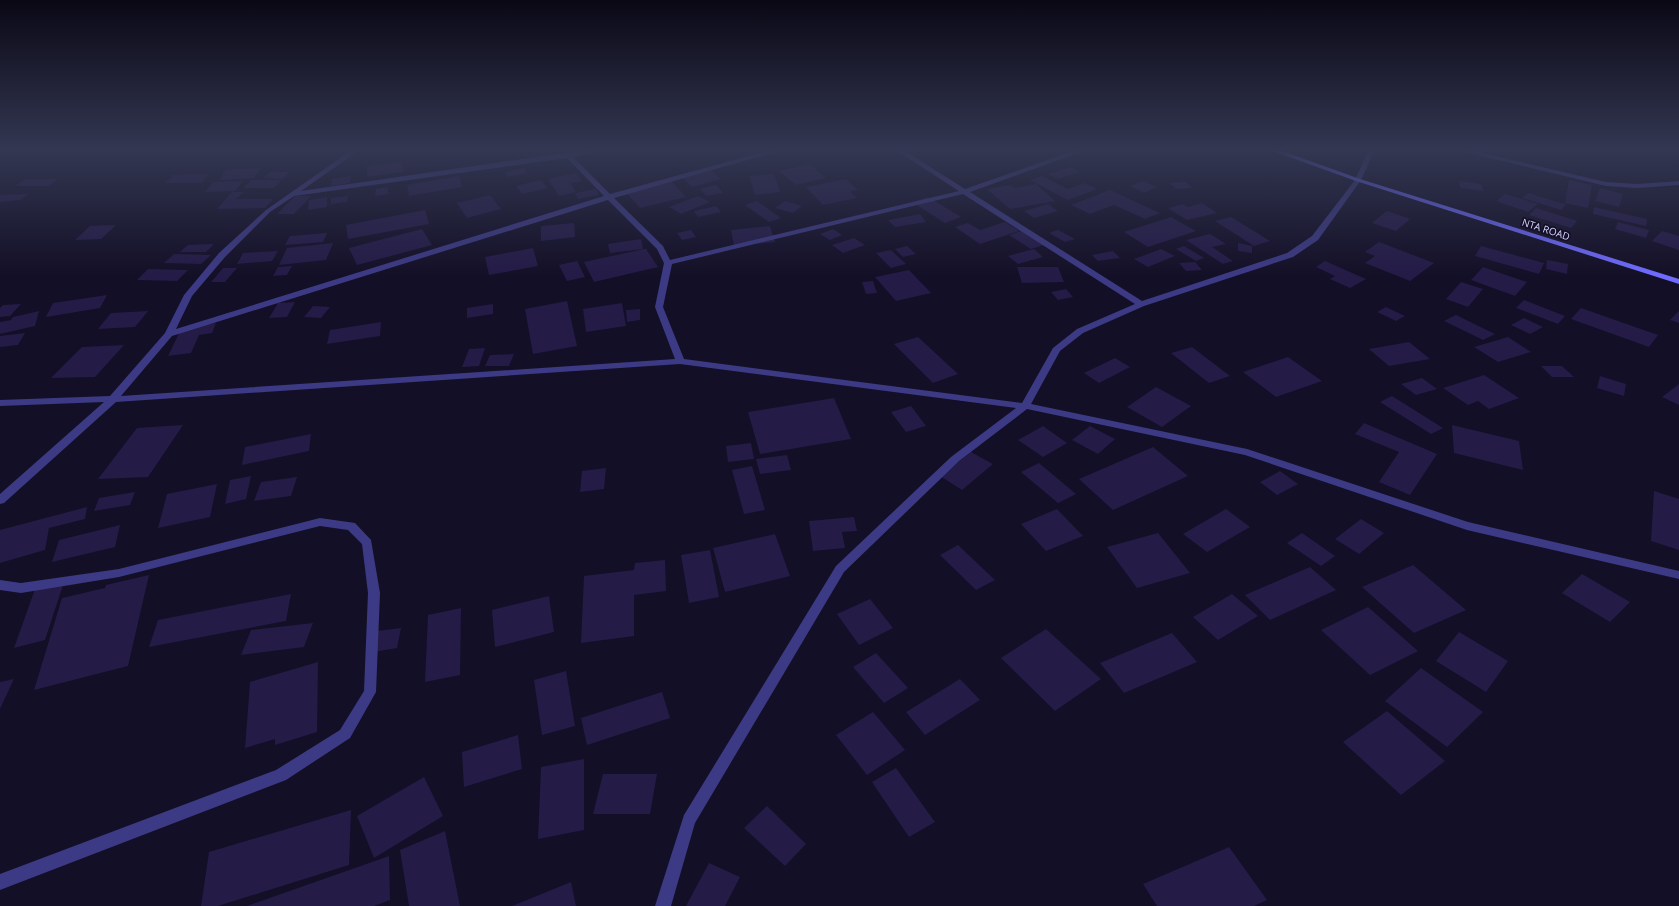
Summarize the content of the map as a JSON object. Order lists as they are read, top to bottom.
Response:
{
  "streets": {
    "street": ["NTA ROAD"]
  }
}
